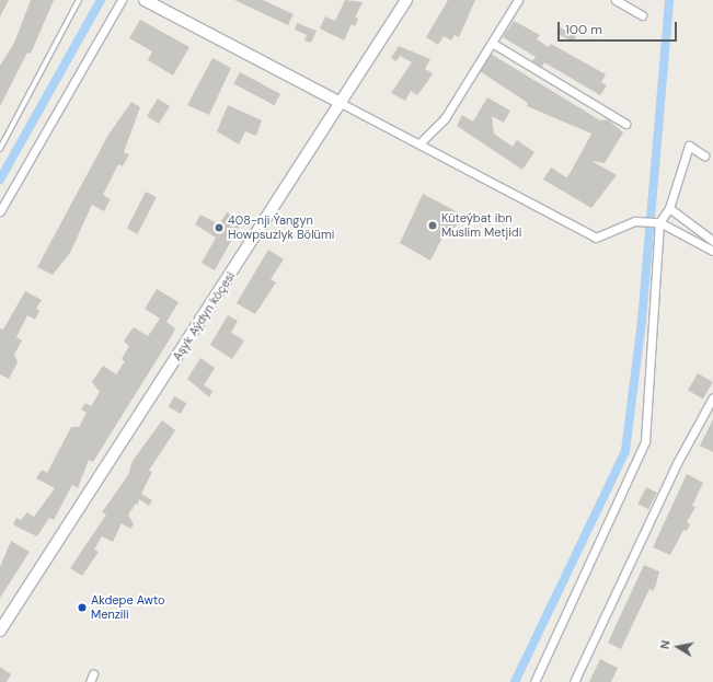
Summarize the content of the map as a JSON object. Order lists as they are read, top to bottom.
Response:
{
  "streets": {
    "main road": ["Aşyk Aýdyn köçesi"]
  },
  "places": ["Küteýbat ibn Muslim Metjidi", "408-nji Ýangyn Howpsuzlyk Bölümi", "Akdepe Awto Menzili"],
  "scale_bar": "100 m",
  "north": "left"
}
